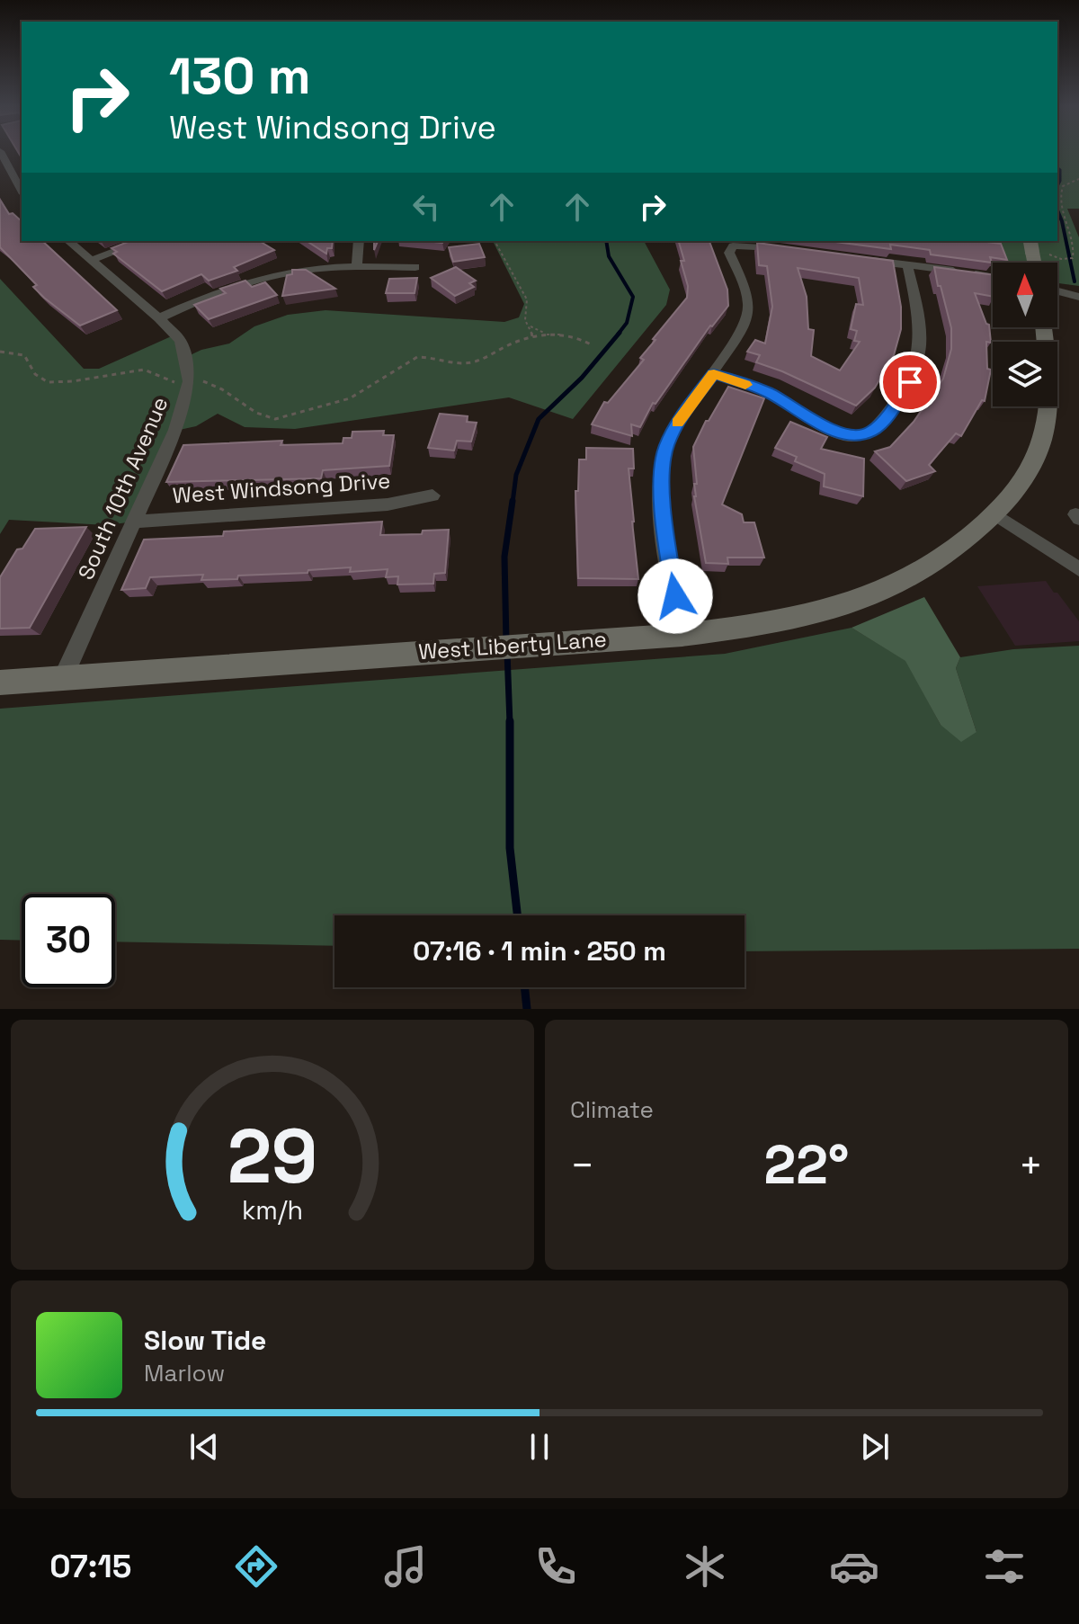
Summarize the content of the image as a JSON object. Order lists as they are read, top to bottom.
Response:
{
  "streets": {
    "street": ["South 10th Avenue", "West Windsong Drive", "West Liberty Lane"]
  },
  "crossings": [
    ["South 10th Avenue", "West Windsong Drive"],
    ["South 10th Avenue", "West Liberty Lane"]
  ],
  "north": "top",
  "page": {
    "turn": ["130 m", "West Windsong Drive"],
    "limit": "30",
    "trip": "07:16 · 1 min · 250 m",
    "tile": "Climate",
    "heat": ["−", "22°", "+"],
    "song": ["Slow Tide", "Marlow"],
    "tabs": "07:15",
    "gauge": ["29", "km/h"]
  }
}
